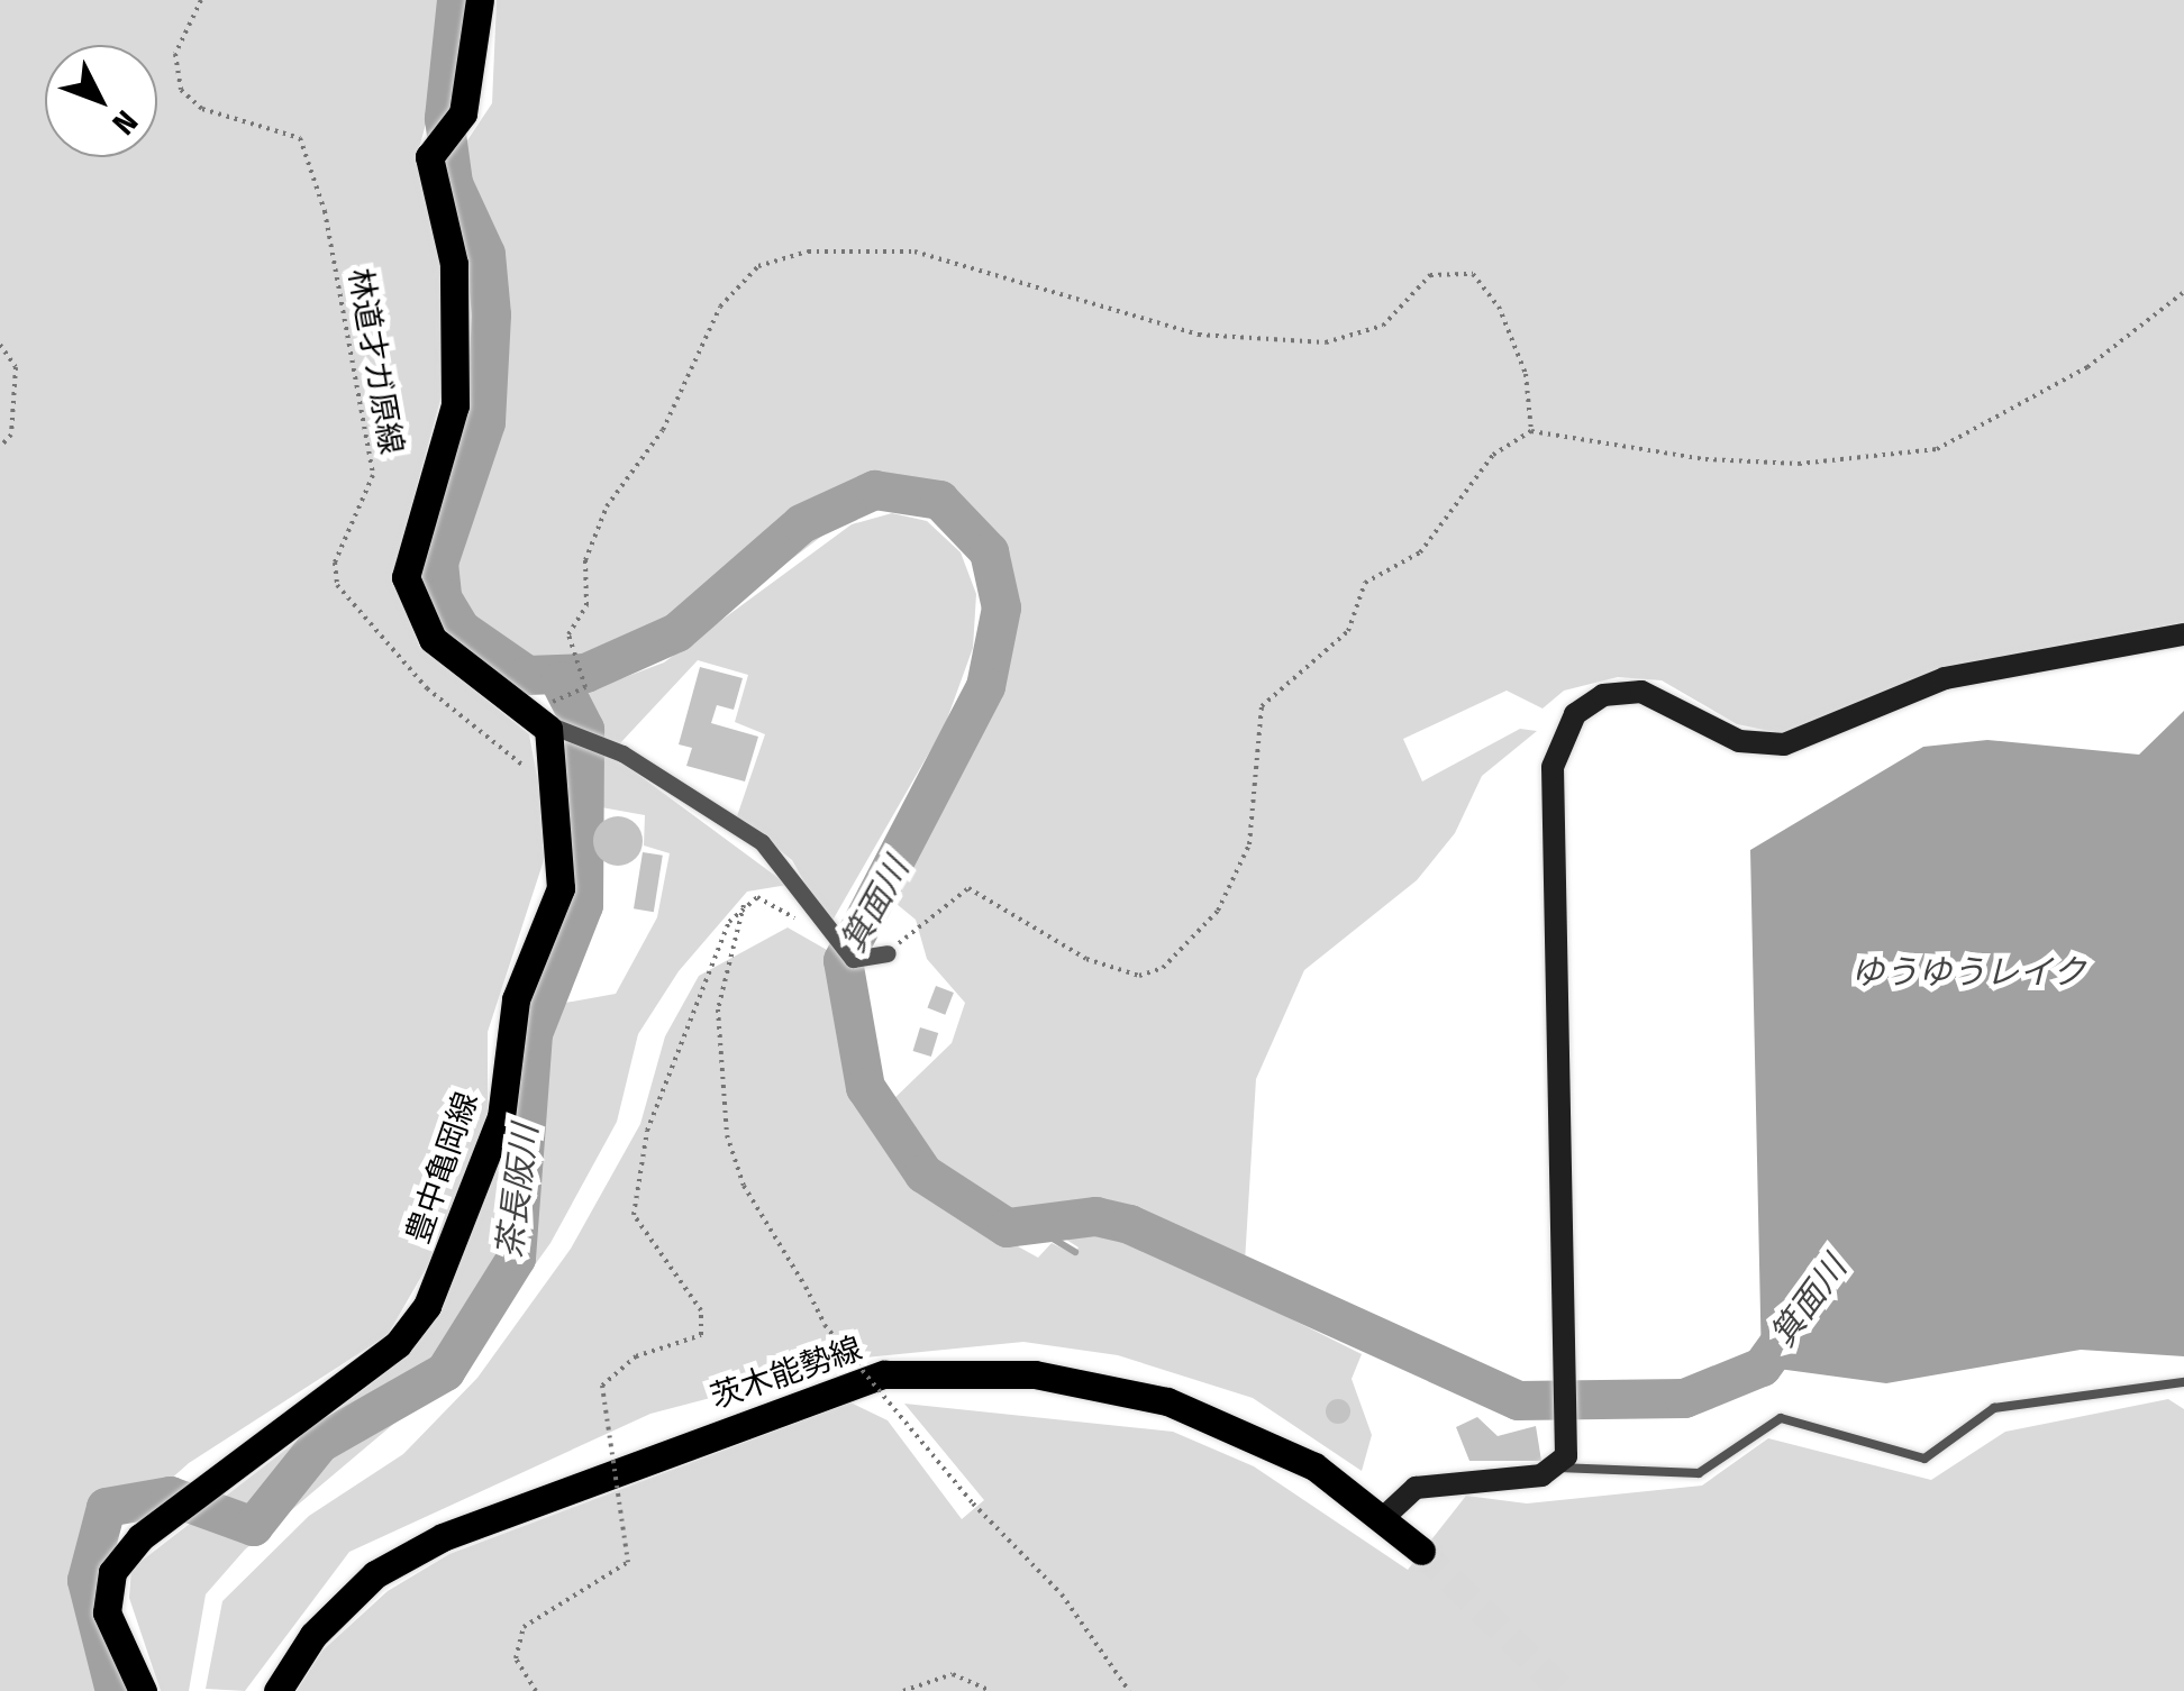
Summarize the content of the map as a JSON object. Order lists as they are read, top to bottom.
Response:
{
  "streets": {
    "main road": ["豊中亀岡線", "茨木能勢線"],
    "path": ["林道才ガ原線"]
  },
  "crossings": [
    ["林道才ガ原線", "豊中亀岡線"]
  ],
  "water": ["箕面川", "ゆうゆうレイク", "茶長阪川"],
  "north": "bottom right"
}
